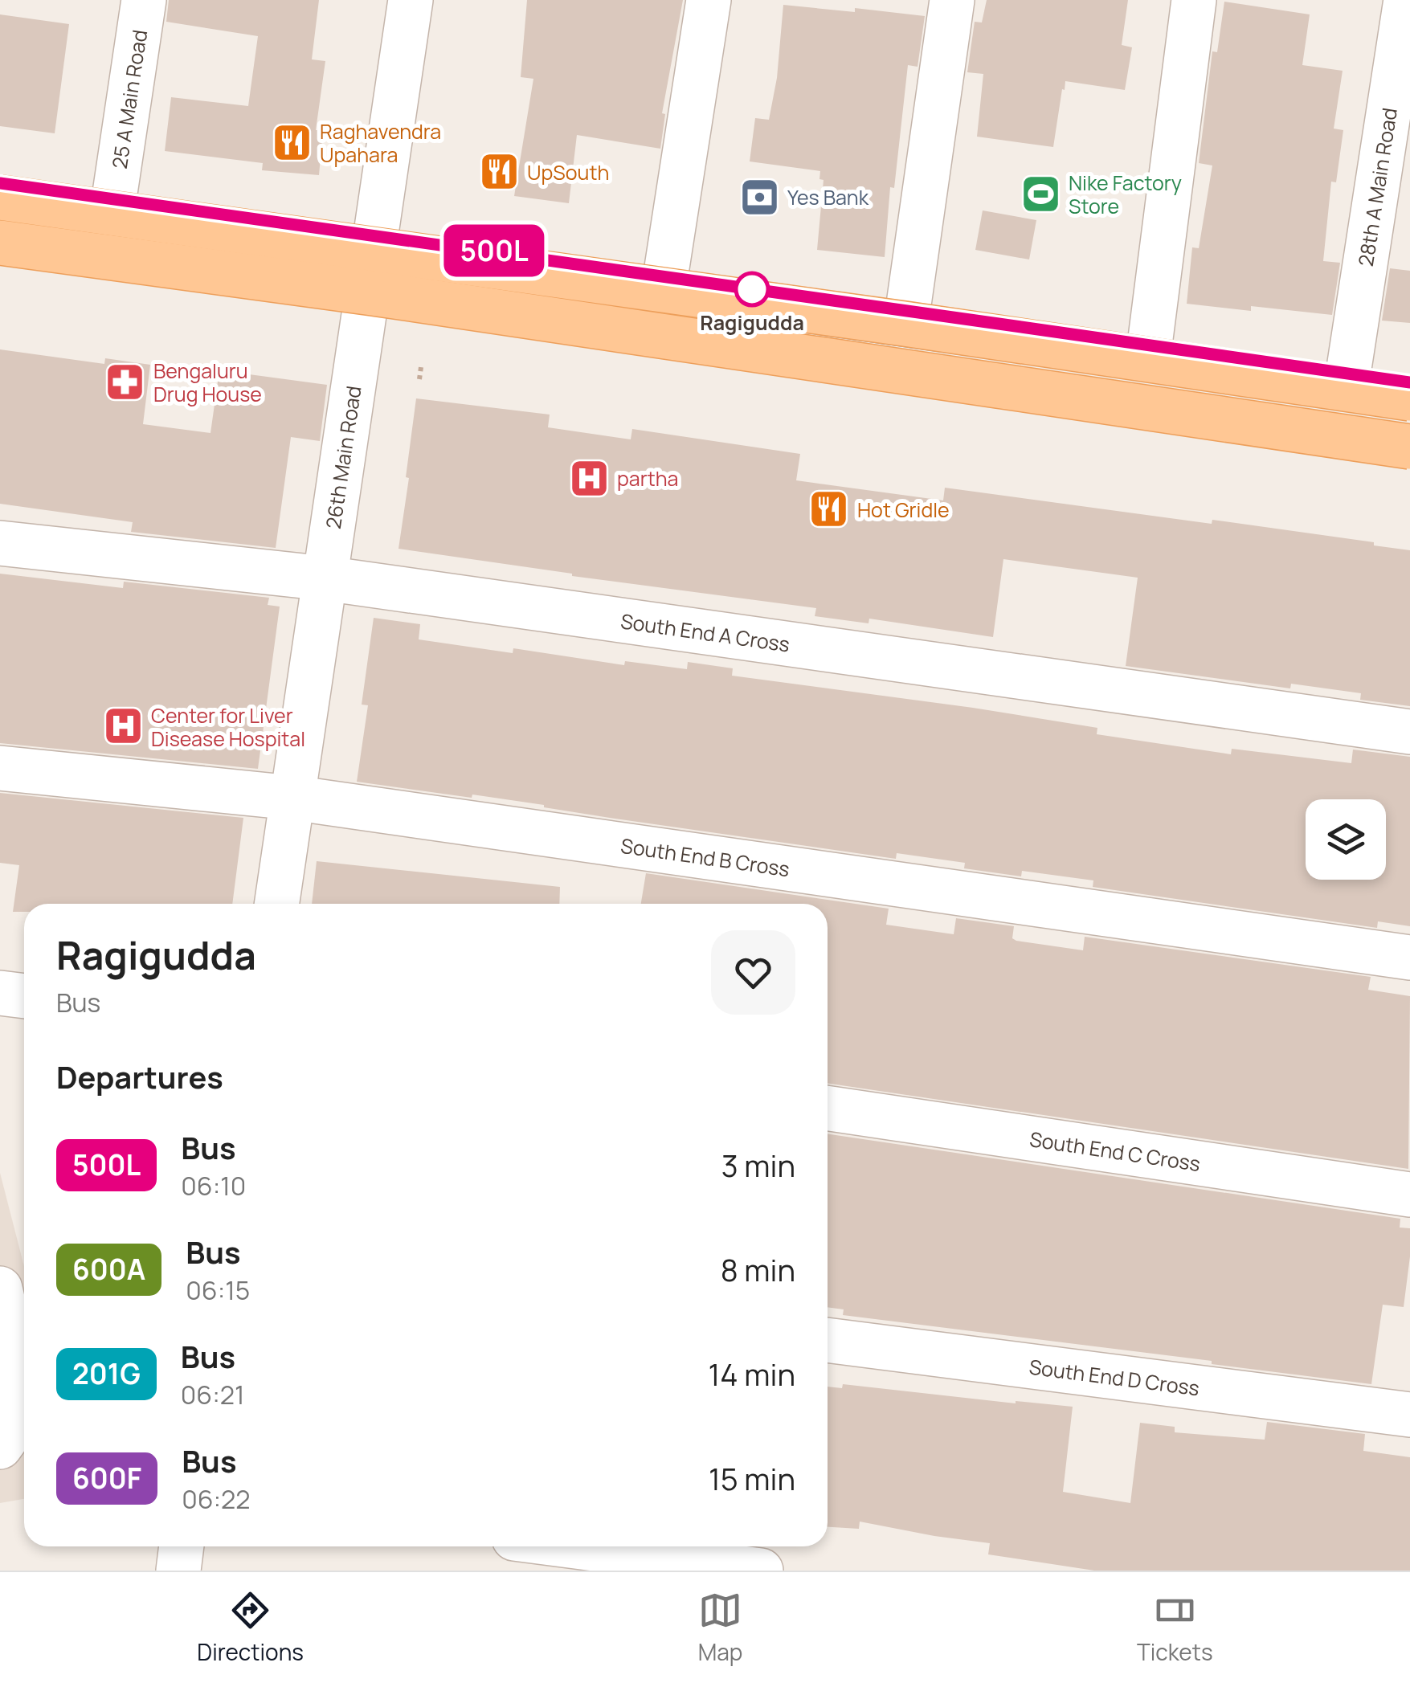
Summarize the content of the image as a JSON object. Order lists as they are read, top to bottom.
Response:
{
  "streets": {
    "street": [
      "25 A Main Road",
      "28th A Main Road",
      "26th Main Road",
      "South End A Cross",
      "South End B Cross",
      "South End C Cross",
      "South End D Cross"
    ]
  },
  "crossings": [
    ["26th Main Road", "South End A Cross"],
    ["26th Main Road", "South End B Cross"]
  ],
  "places": {
    "restaurant": ["Raghavendra Upahara", "UpSouth", "Hot Gridle"],
    "sports": ["Nike Factory Store"],
    "bank": ["Yes Bank"],
    "other": ["Ragigudda"],
    "pharmacy": ["Bengaluru Drug House"],
    "hospital": ["partha", "Center for Liver Disease Hospital"]
  },
  "lines": ["bus line 500L"],
  "page": {
    "on_map": "500L",
    "heading": [
      ["Ragigudda", "Bus"],
      "Departures"
    ],
    "list": [
      {
        "mark": "500L",
        "name": "Bus",
        "note": "06:10",
        "value": "3 min"
      },
      {
        "mark": "600A",
        "name": "Bus",
        "note": "06:15",
        "value": "8 min"
      },
      {
        "mark": "201G",
        "name": "Bus",
        "note": "06:21",
        "value": "14 min"
      },
      {
        "mark": "600F",
        "name": "Bus",
        "note": "06:22",
        "value": "15 min"
      }
    ],
    "tabs": ["Directions", "Map", "Tickets"]
  }
}
